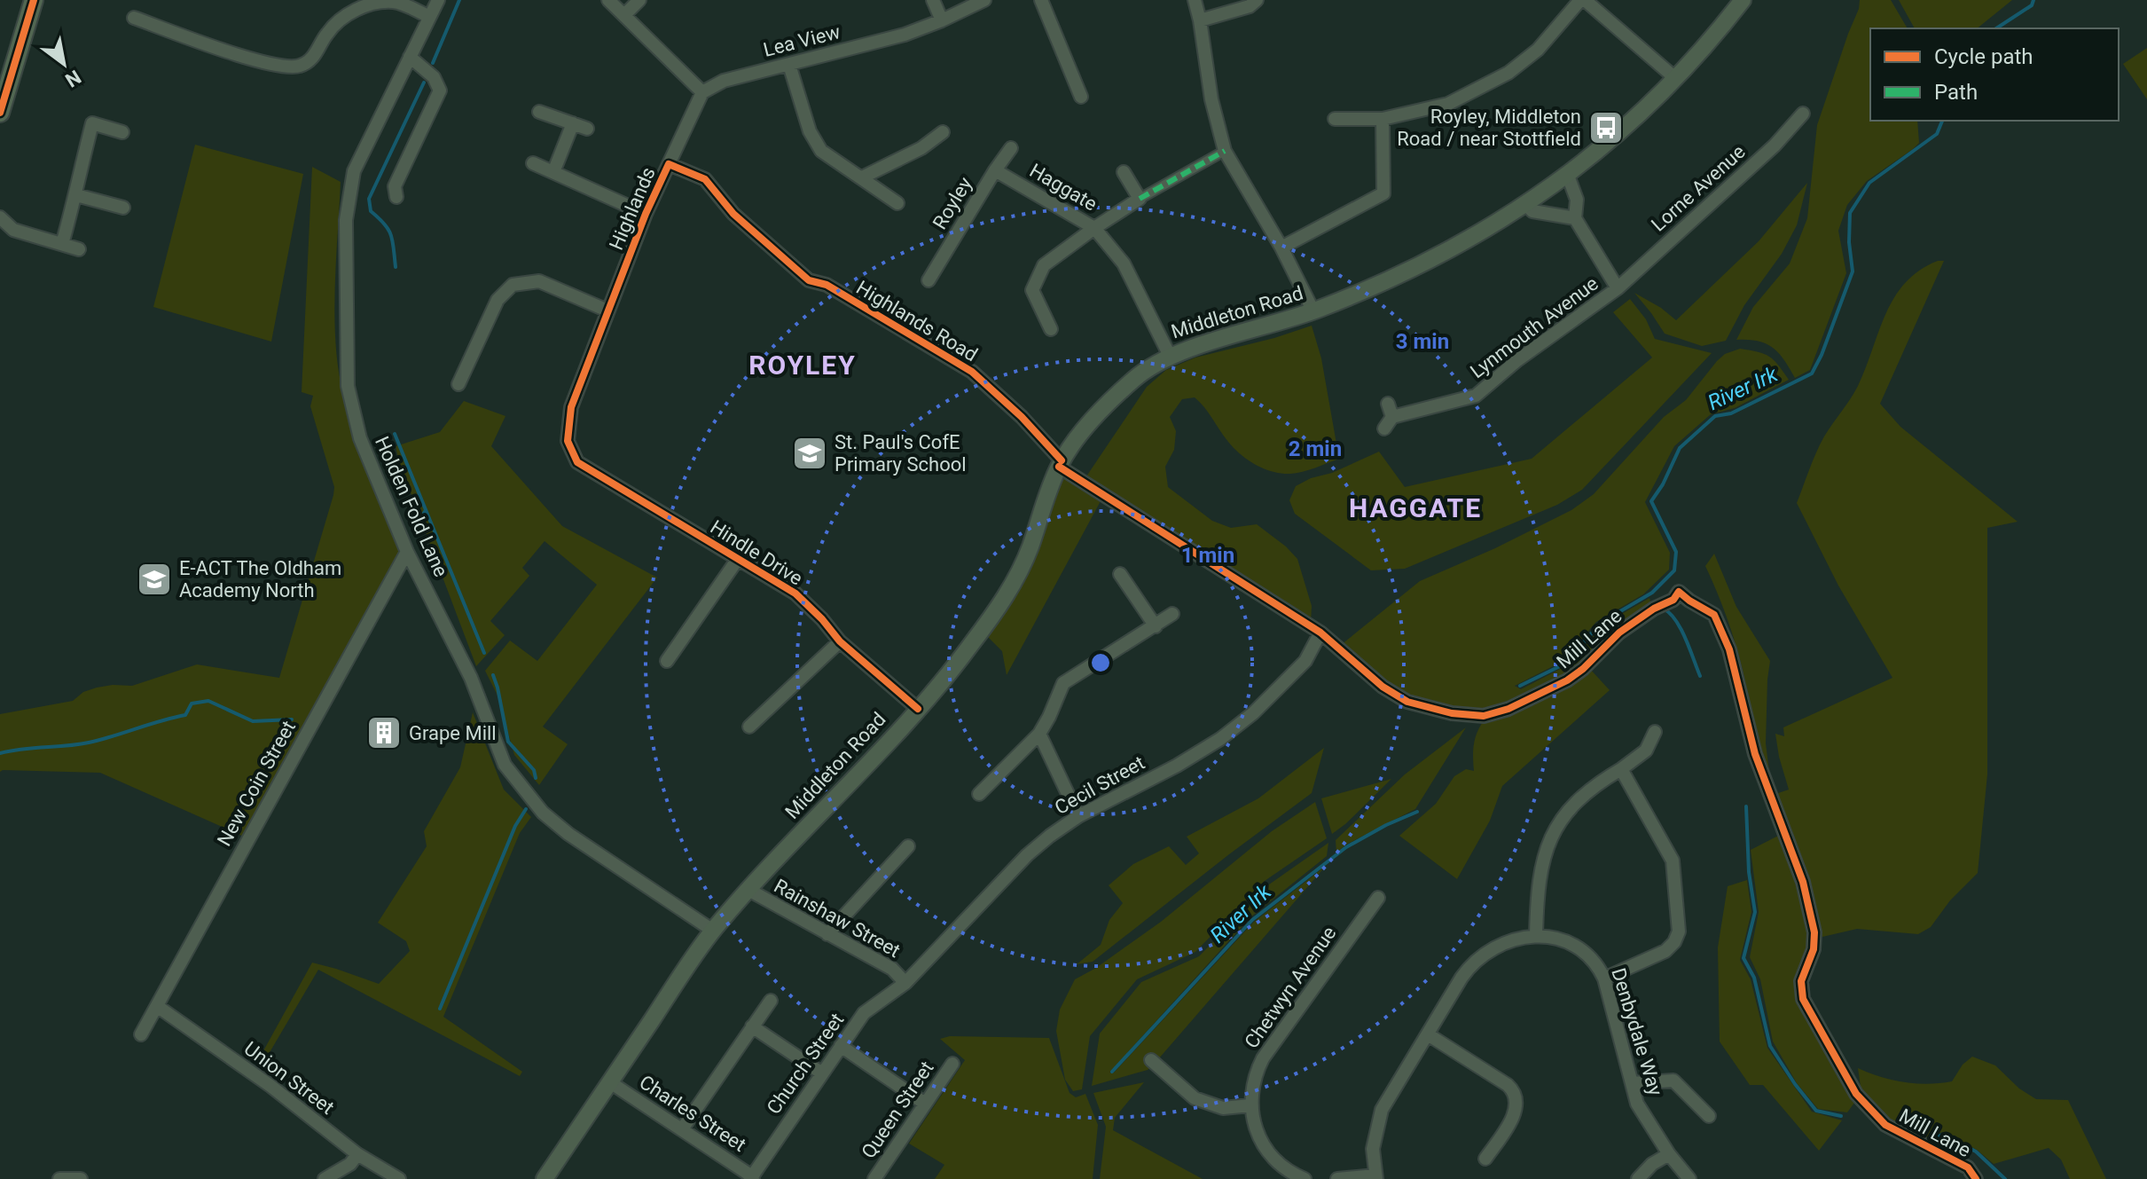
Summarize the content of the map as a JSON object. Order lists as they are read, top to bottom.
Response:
{
  "streets": {
    "main road": ["Middleton Road"],
    "street": [
      "Lea View",
      "Haggate",
      "Lorne Avenue",
      "Royley",
      "Highlands",
      "Highlands Road",
      "Lynmouth Avenue",
      "Holden Fold Lane",
      "Hindle Drive",
      "Mill Lane",
      "New Coin Street",
      "Cecil Street",
      "Rainshaw Street",
      "Chetwyn Avenue",
      "Denbydale Way",
      "Church Street",
      "Union Street",
      "Queen Street",
      "Charles Street"
    ]
  },
  "crossings": [
    ["Haggate", "Royley"],
    ["Haggate", "Middleton Road"],
    ["Lorne Avenue", "Lynmouth Avenue"],
    ["Highlands", "Highlands Road"],
    ["Highlands", "Hindle Drive"],
    ["Middleton Road", "Highlands Road"],
    ["Middleton Road", "Holden Fold Lane"],
    ["Middleton Road", "Hindle Drive"],
    ["Middleton Road", "Mill Lane"],
    ["Middleton Road", "Rainshaw Street"],
    ["Middleton Road", "Charles Street"],
    ["Highlands Road", "Mill Lane"],
    ["Holden Fold Lane", "New Coin Street"],
    ["Mill Lane", "Cecil Street"],
    ["New Coin Street", "Union Street"],
    ["Cecil Street", "Rainshaw Street"],
    ["Cecil Street", "Church Street"],
    ["Rainshaw Street", "Church Street"],
    ["Church Street", "Charles Street"]
  ],
  "districts": ["ROYLEY", "HAGGATE"],
  "water": ["River Irk"],
  "places": {
    "bus stop": ["Royley, Middleton Road / near Stottfield"],
    "school or university": ["St. Paul's CofE Primary School", "E-ACT The Oldham Academy North"],
    "building": ["Grape Mill"]
  },
  "legend": ["Cycle path", "Path"],
  "north": "bottom right",
  "rings": ["3 min", "2 min", "1 min"]
}
